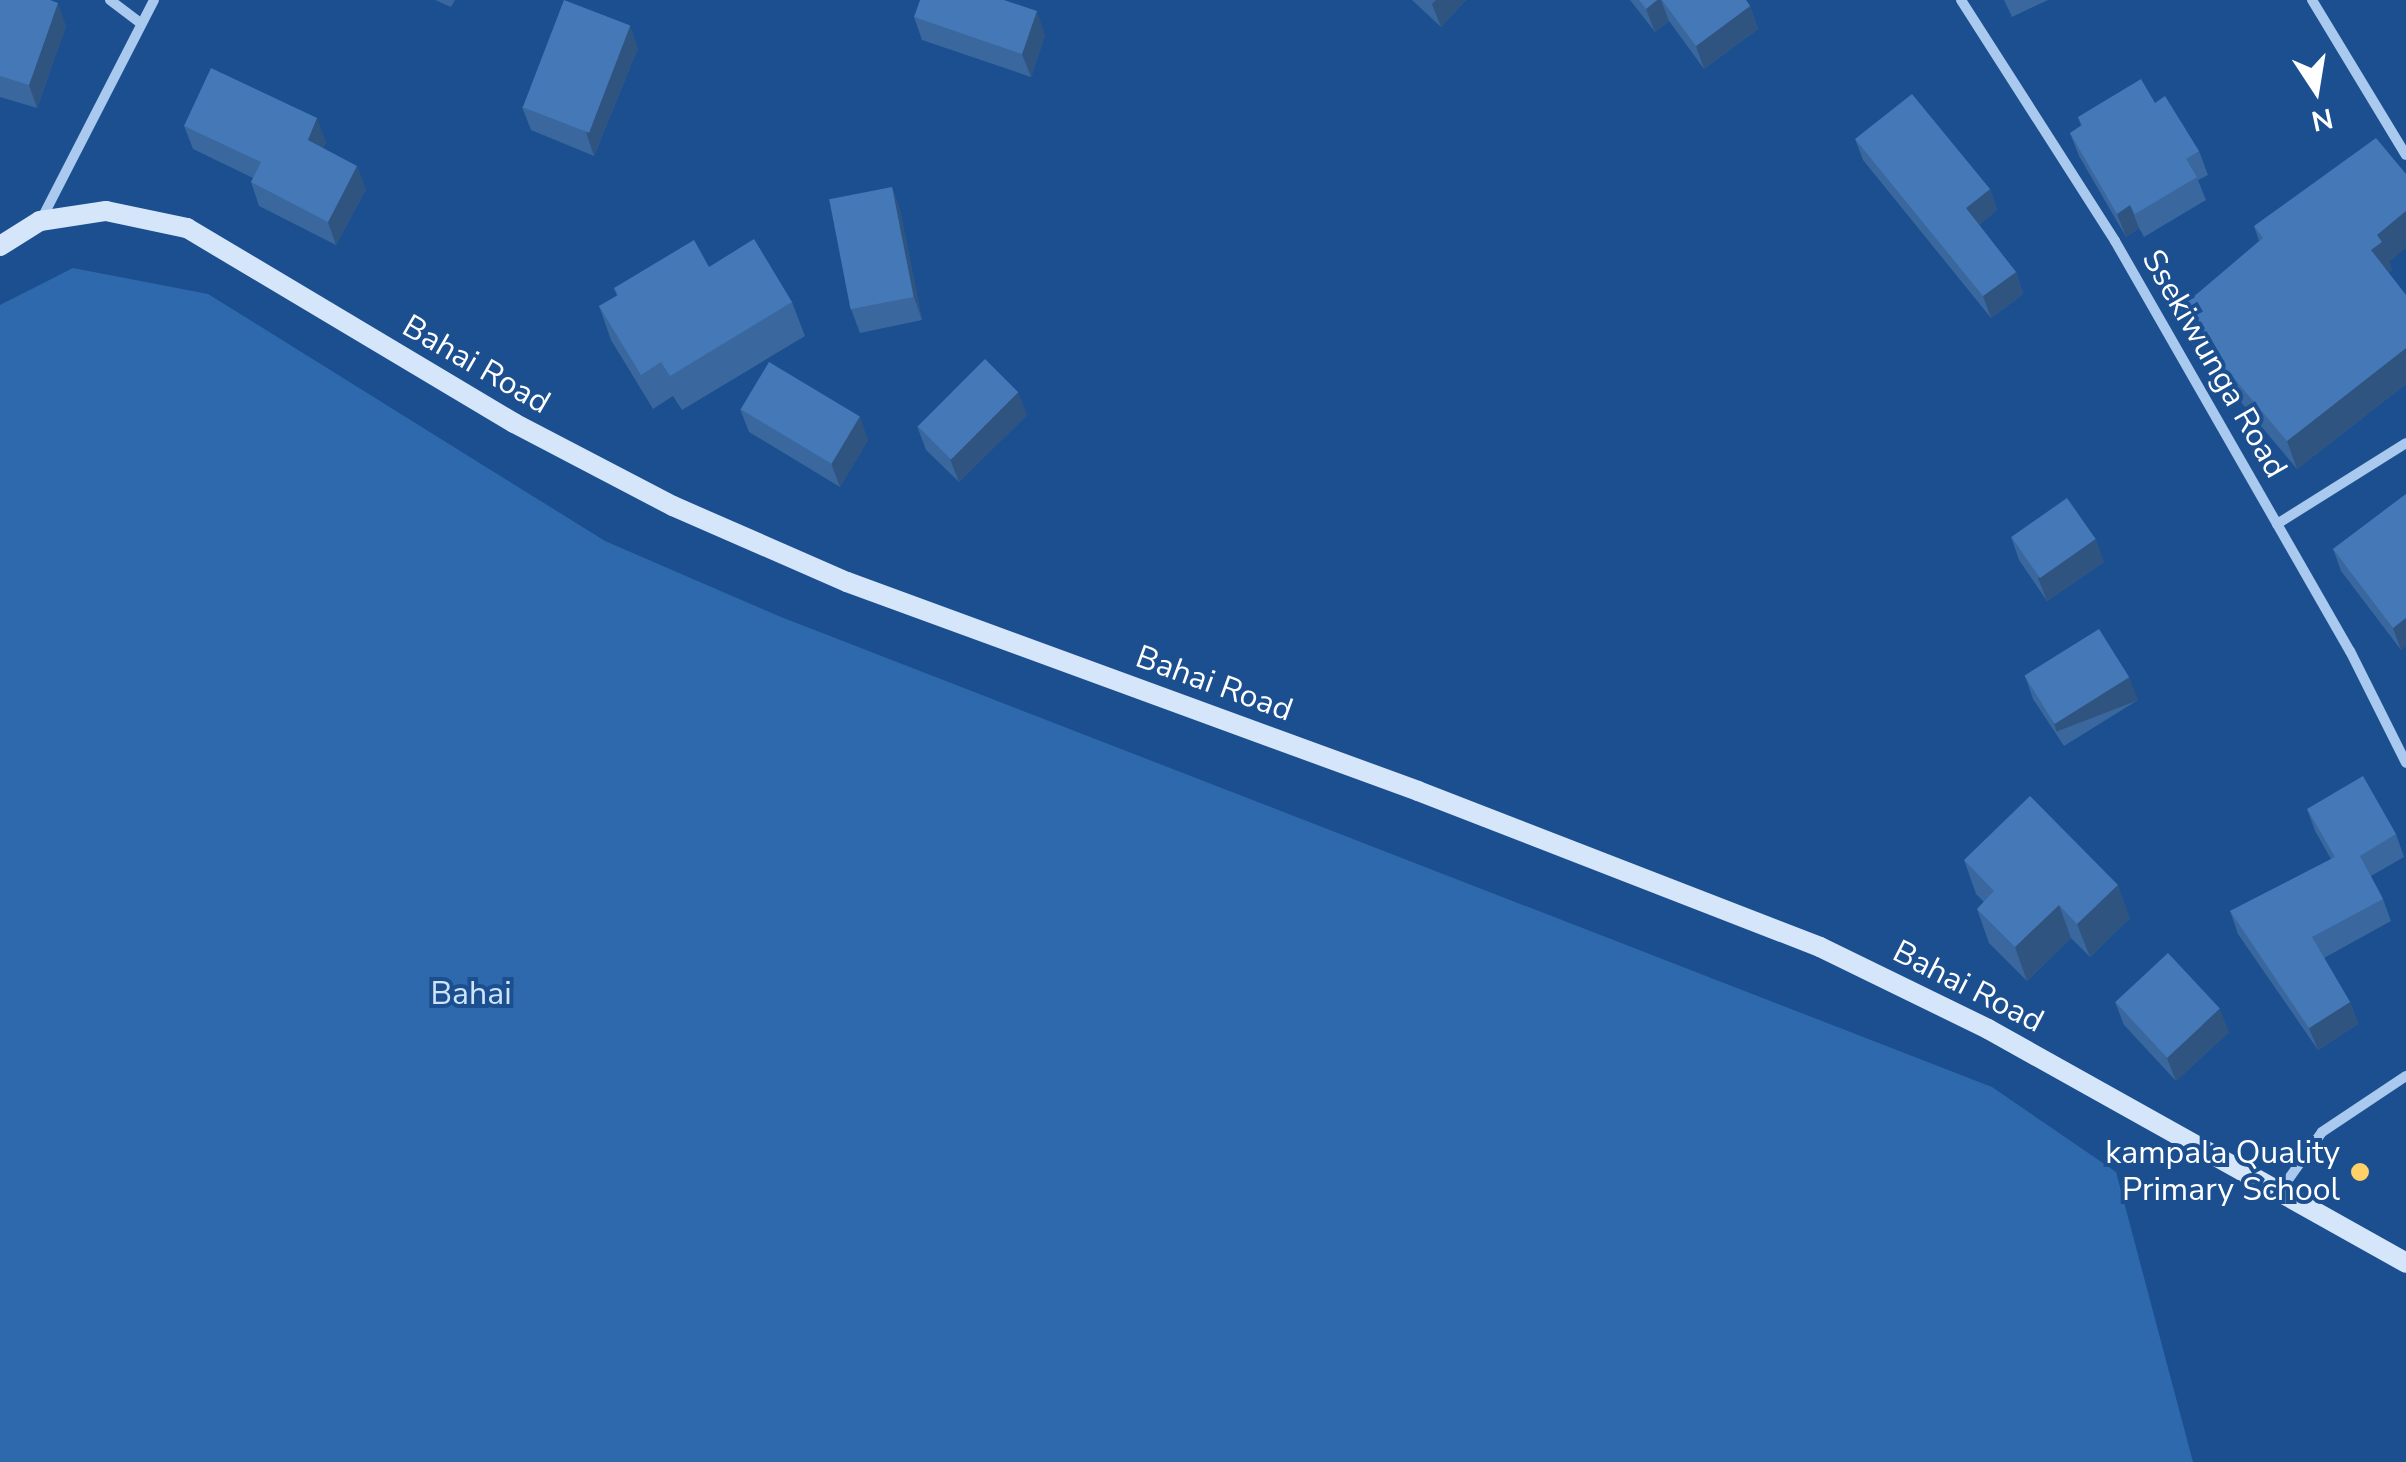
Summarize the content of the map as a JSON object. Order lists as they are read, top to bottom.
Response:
{
  "streets": {
    "street": ["Ssekiwunga Road", "Bahai Road"]
  },
  "parks": ["Bahai"],
  "places": ["kampala Quality Primary School"],
  "north": "bottom"
}
